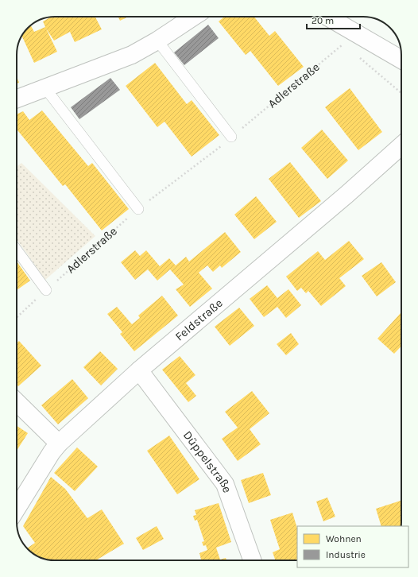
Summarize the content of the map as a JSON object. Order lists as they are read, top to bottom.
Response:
{
  "streets": {
    "street": ["Feldstraße", "Düppelstraße"],
    "path": ["Adlerstraße"]
  },
  "crossings": [
    ["Feldstraße", "Düppelstraße"]
  ],
  "legend": ["Wohnen", "Industrie"],
  "scale_bar": "20 m"
}
